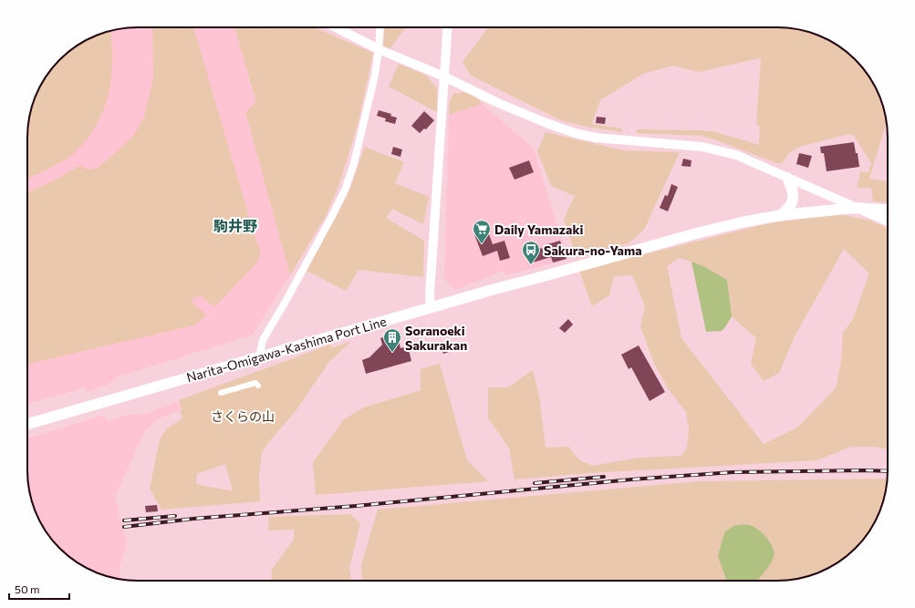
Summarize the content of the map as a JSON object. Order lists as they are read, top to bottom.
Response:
{
  "streets": {
    "main road": ["Narita-Omigawa-Kashima Port Line"]
  },
  "districts": ["駒井野"],
  "parks": ["さくらの山"],
  "places": {
    "supermarket": ["Daily Yamazaki"],
    "bus stop": ["Sakura-no-Yama"],
    "building": ["Soranoeki Sakurakan"]
  },
  "scale_bar": "50 m"
}
